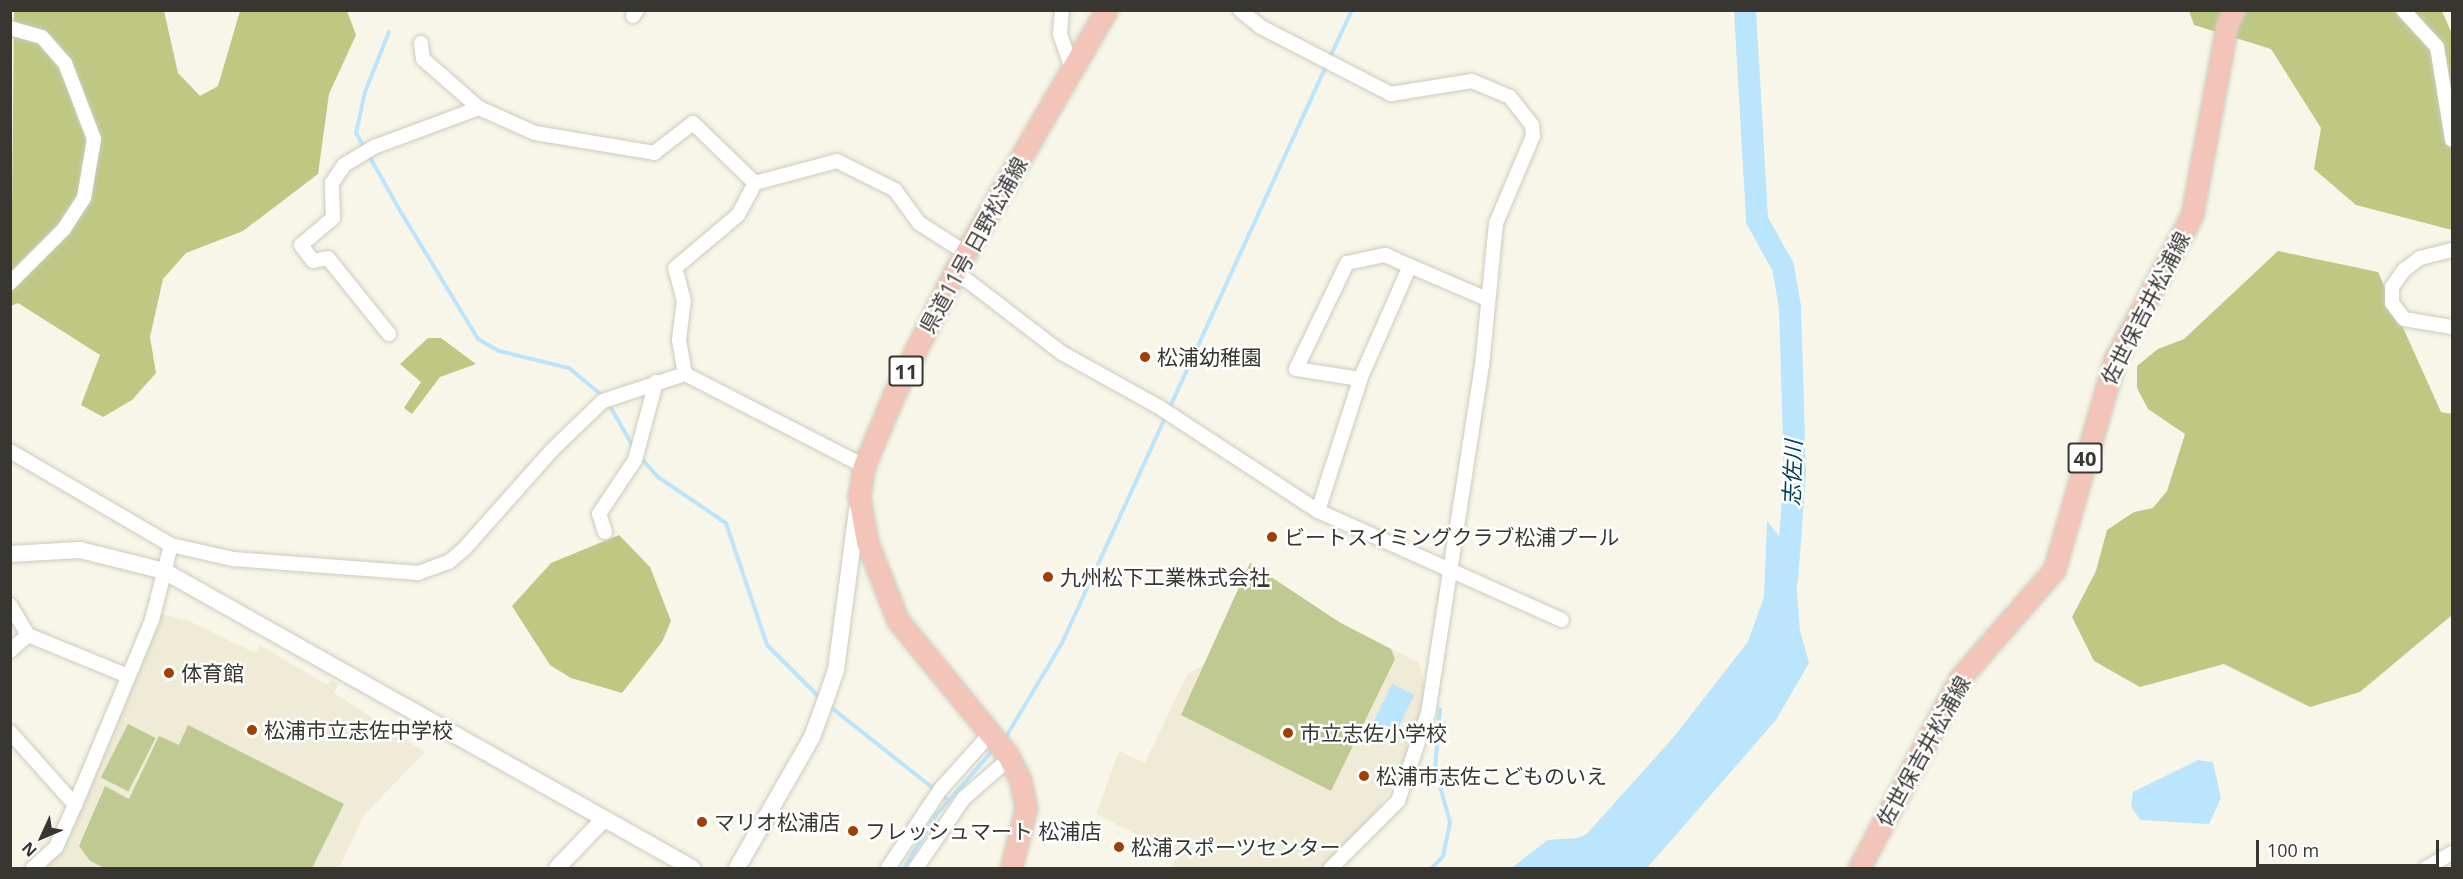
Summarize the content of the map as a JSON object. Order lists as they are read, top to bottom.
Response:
{
  "streets": {
    "main road": [
      "県道11号 日野松浦線",
      "佐世保吉井松浦線",
      "11",
      "40"
    ]
  },
  "water": ["志佐川"],
  "places": [
    "松浦幼稚園",
    "ビートスイミングクラブ松浦プール",
    "九州松下工業株式会社",
    "体育館",
    "松浦市立志佐中学校",
    "市立志佐小学校",
    "松浦市志佐こどものいえ",
    "マリオ松浦店",
    "フレッシュマート 松浦店",
    "松浦スポーツセンター"
  ],
  "scale_bar": "100 m",
  "north": "bottom left"
}
